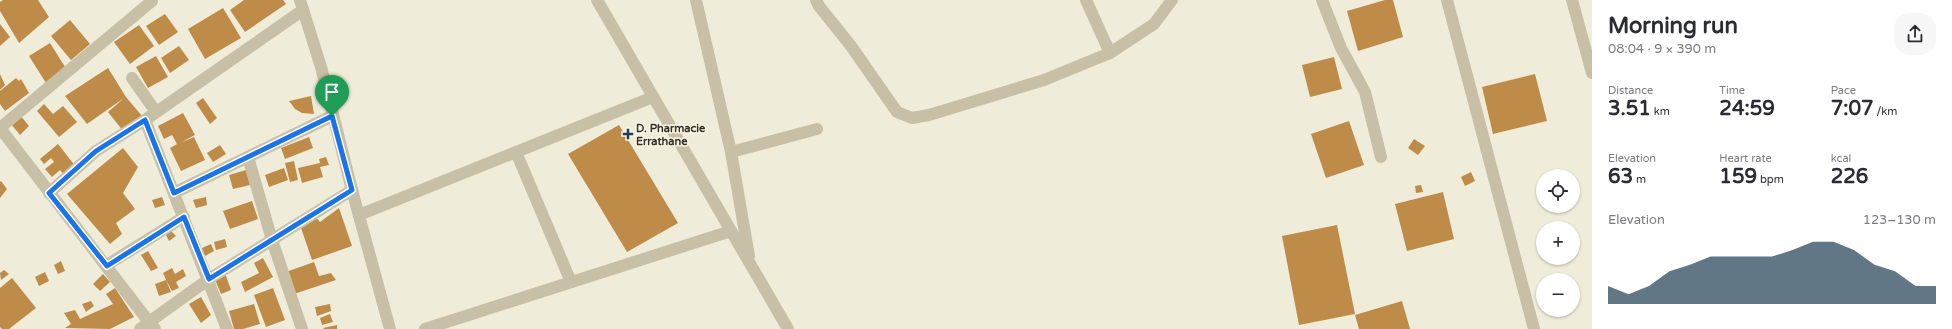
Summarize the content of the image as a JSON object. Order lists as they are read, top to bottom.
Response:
{
  "places": {
    "health": ["D. Pharmacie Errathane"]
  },
  "page": {
    "heading": ["Morning run", "08:04 · 9 × 390 m"],
    "stats": [
      ["Distance", "3.51 km"],
      ["Time", "24:59"],
      ["Pace", "7:07 /km"],
      ["Elevation", "63 m"],
      ["Heart rate", "159 bpm"],
      ["kcal", "226"]
    ],
    "map_buttons": ["+", "−"],
    "chart": ["Elevation", "123–130 m"]
  }
}
